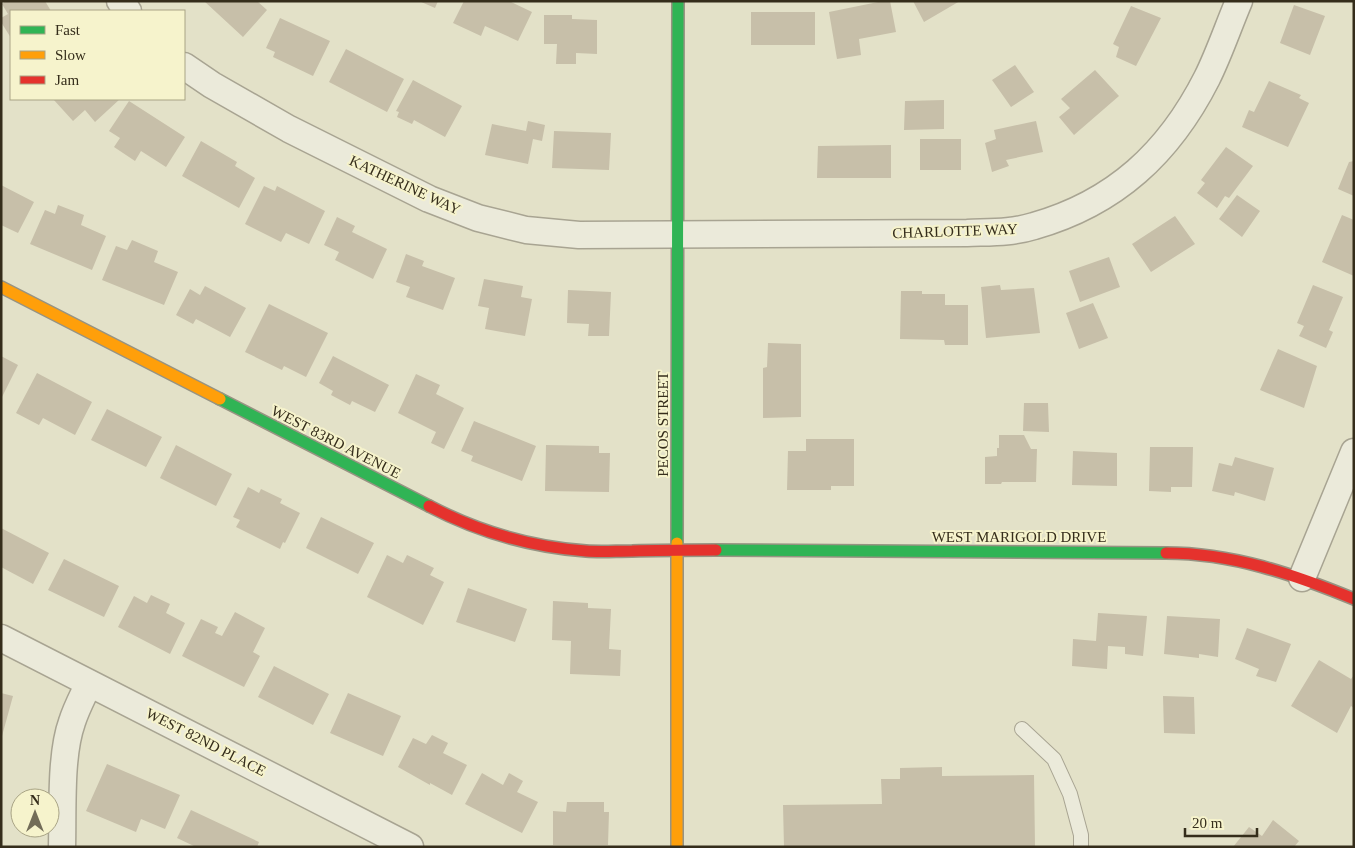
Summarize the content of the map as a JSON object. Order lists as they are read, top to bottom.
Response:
{
  "streets": {
    "street": [
      "KATHERINE WAY",
      "CHARLOTTE WAY",
      "PECOS STREET",
      "WEST 83RD AVENUE",
      "WEST MARIGOLD DRIVE",
      "WEST 82ND PLACE"
    ]
  },
  "crossings": [
    ["KATHERINE WAY", "CHARLOTTE WAY"],
    ["KATHERINE WAY", "PECOS STREET"],
    ["CHARLOTTE WAY", "PECOS STREET"],
    ["PECOS STREET", "WEST 83RD AVENUE"],
    ["PECOS STREET", "WEST MARIGOLD DRIVE"],
    ["WEST 83RD AVENUE", "WEST MARIGOLD DRIVE"]
  ],
  "legend": ["Fast", "Slow", "Jam"],
  "scale_bar": "20 m",
  "north": "top"
}
